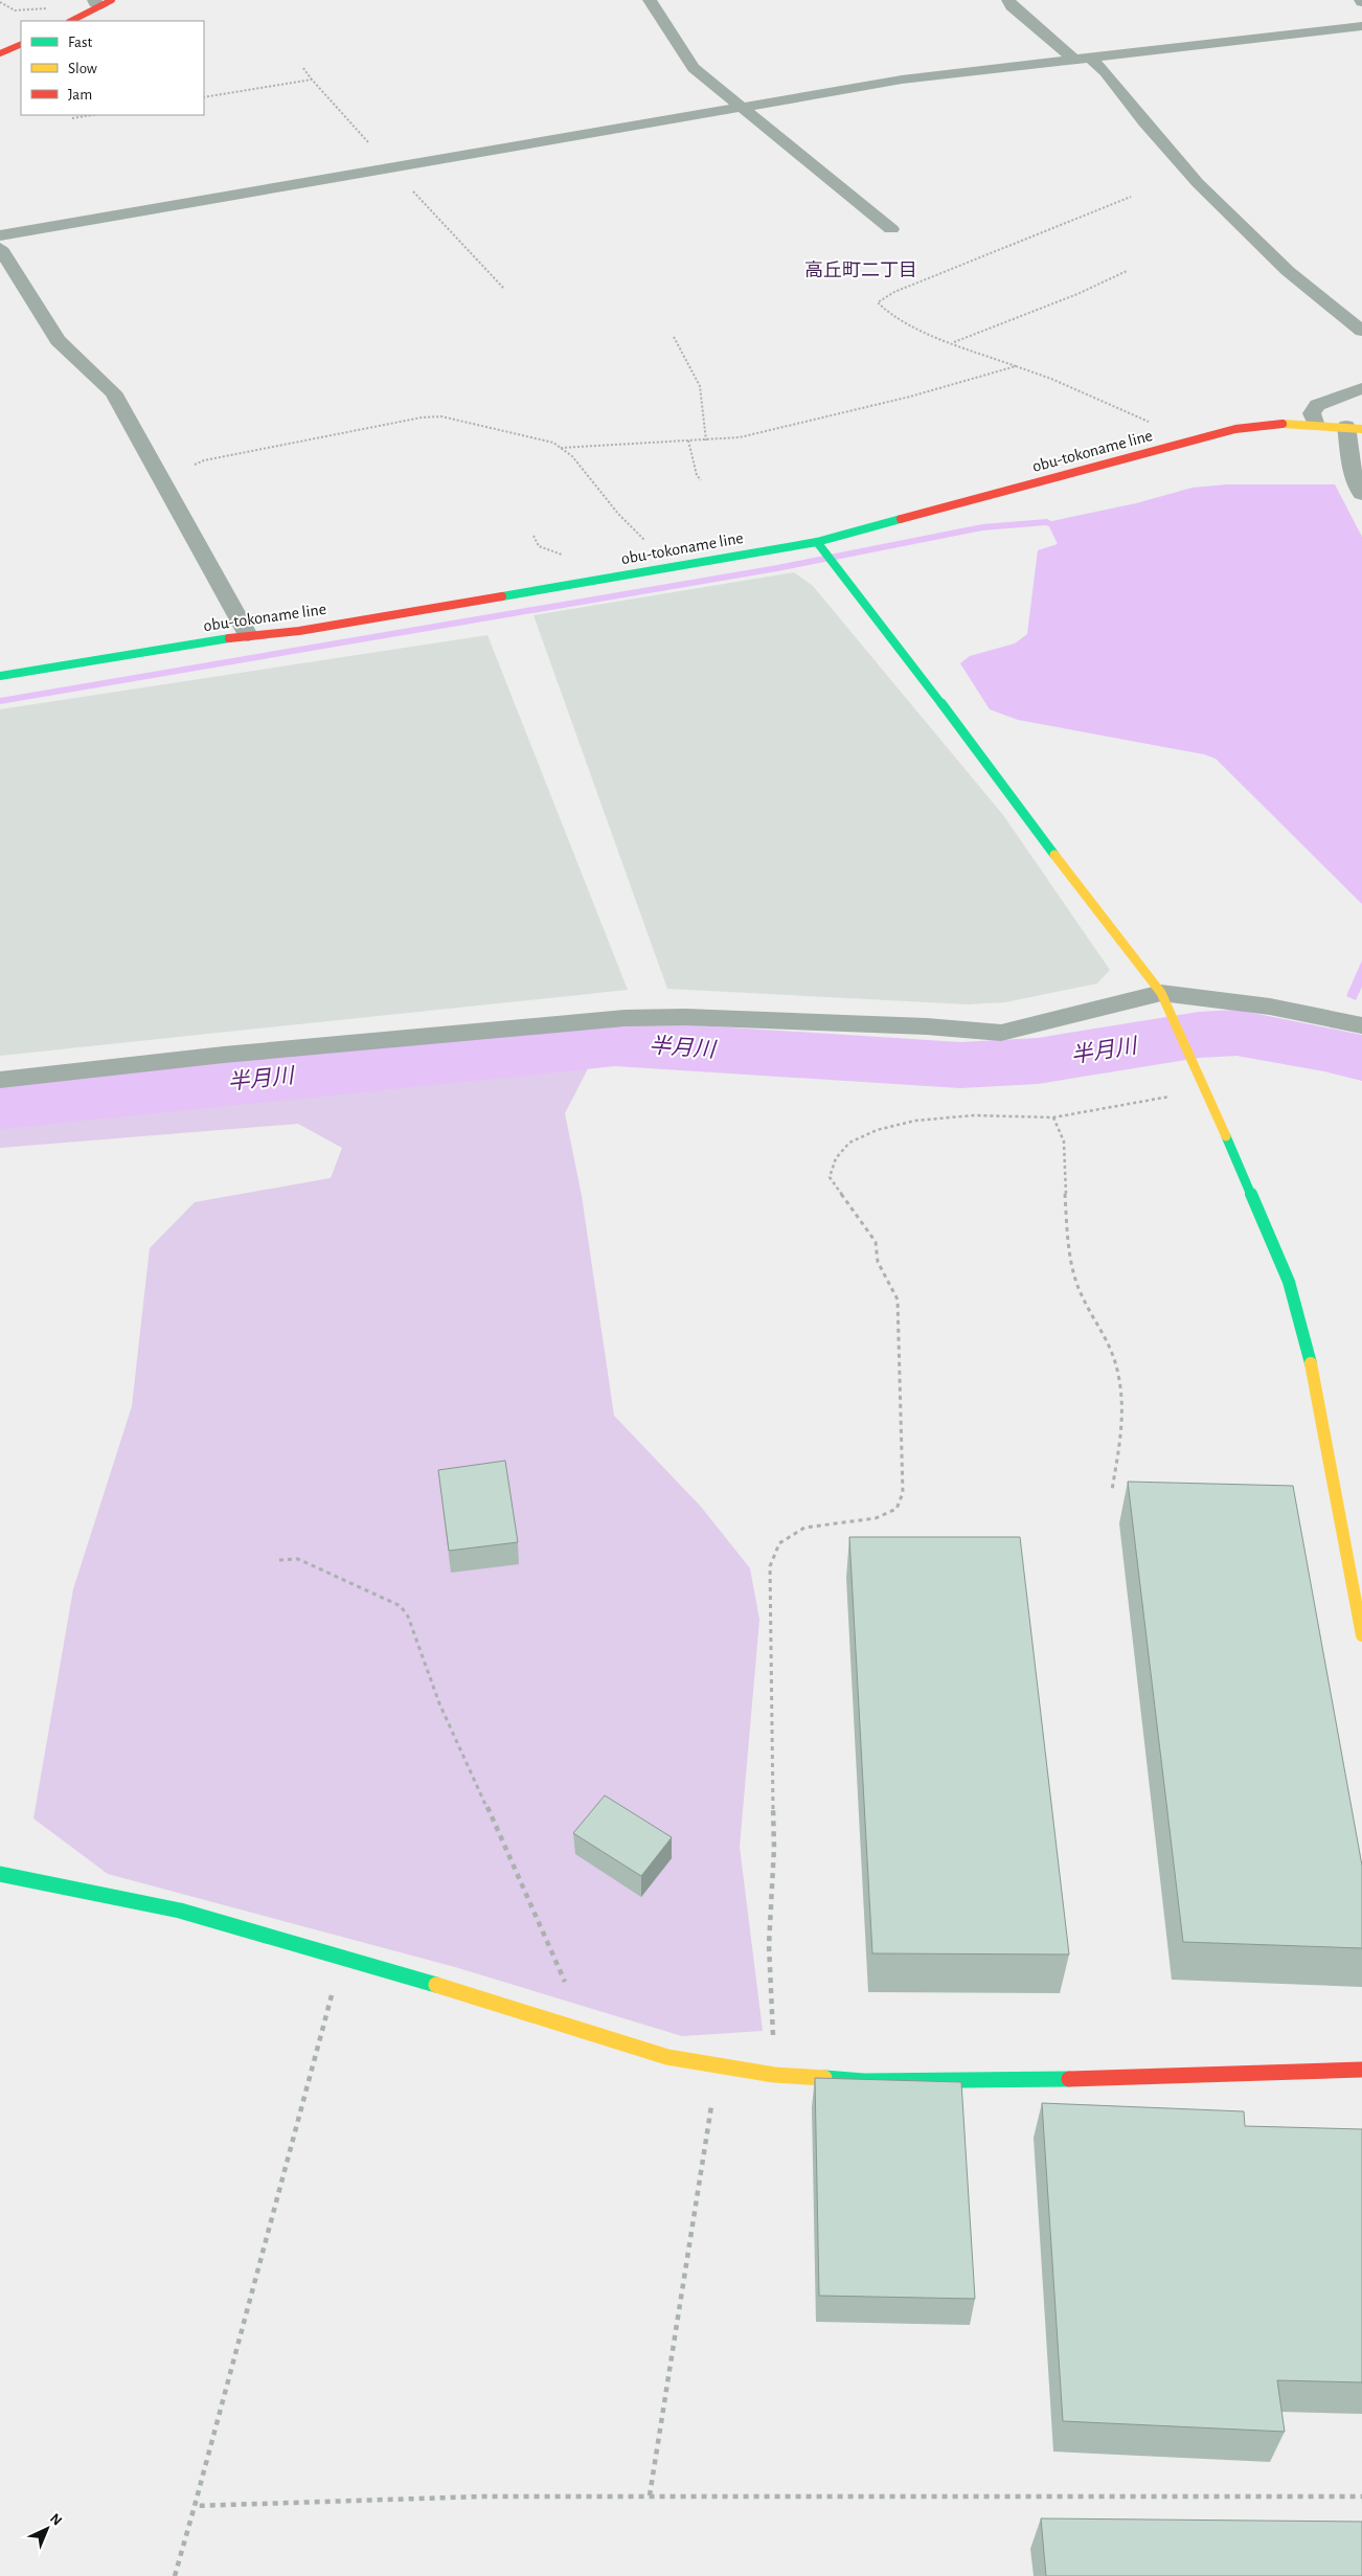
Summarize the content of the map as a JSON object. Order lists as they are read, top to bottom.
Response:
{
  "streets": {
    "street": ["obu-tokoname line"]
  },
  "districts": ["高丘町二丁目"],
  "water": ["半月川"],
  "legend": ["Fast", "Slow", "Jam"],
  "north": "top right"
}
